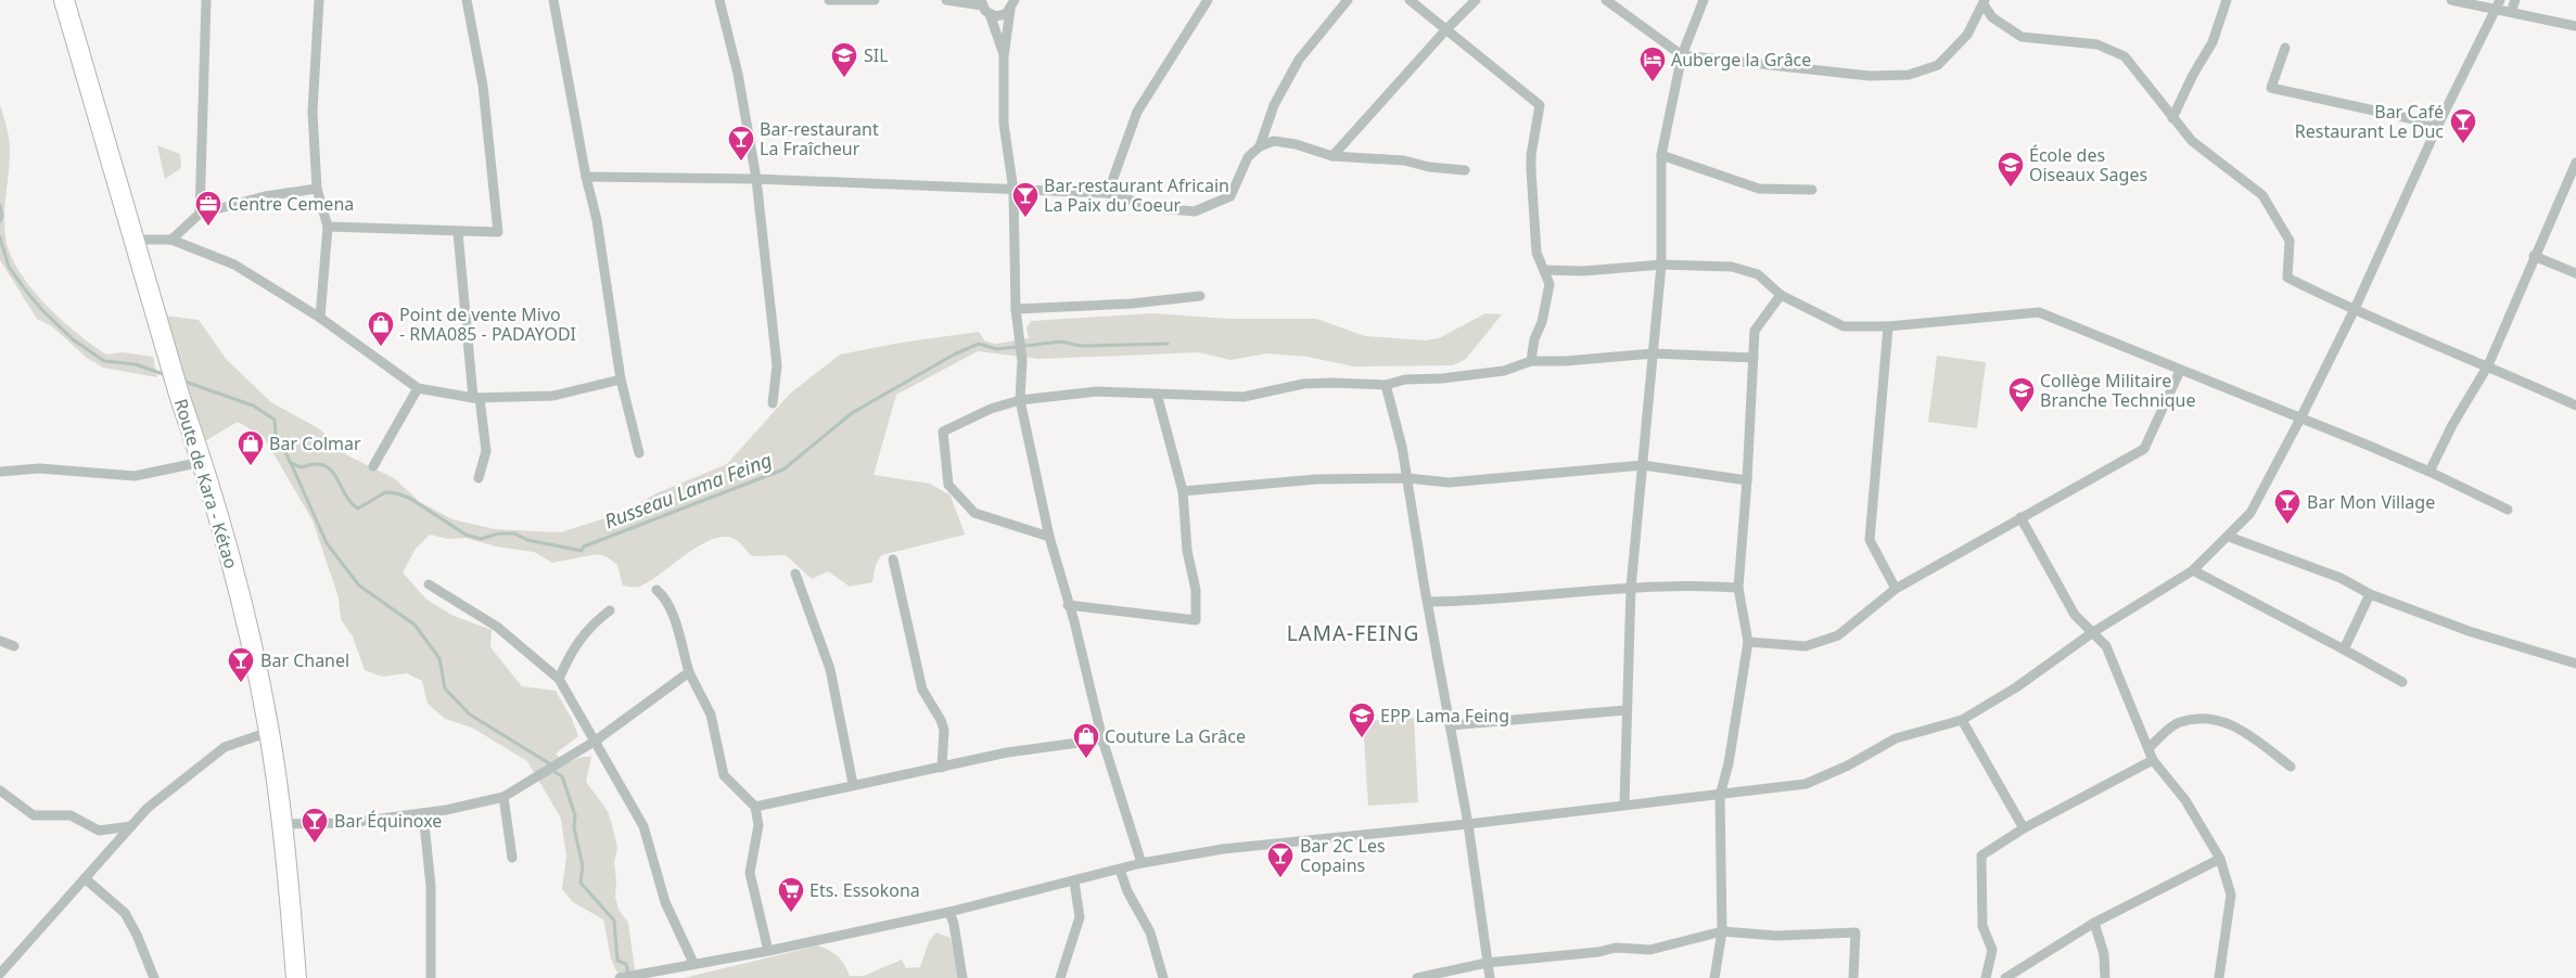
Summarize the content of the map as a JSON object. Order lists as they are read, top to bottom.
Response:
{
  "streets": {
    "main road": ["Route de Kara - Kétao"]
  },
  "districts": ["LAMA-FEING"],
  "water": ["Russeau Lama Feing"],
  "places": {
    "school or university": [
      "SIL",
      "École des Oiseaux Sages",
      "Collège Militaire Branche Technique",
      "EPP Lama Feing"
    ],
    "hotel": ["Auberge la Grâce"],
    "bar": [
      "Bar Café Restaurant Le Duc",
      "Bar-restaurant La Fraîcheur",
      "Bar-restaurant Africain La Paix du Coeur",
      "Bar Mon Village",
      "Bar Chanel",
      "Bar Équinoxe",
      "Bar 2C Les Copains"
    ],
    "office": ["Centre Cemena"],
    "shop": ["Point de vente Mivo - RMA085 - PADAYODI", "Bar Colmar", "Couture La Grâce"],
    "supermarket": ["Ets. Essokona"]
  }
}
